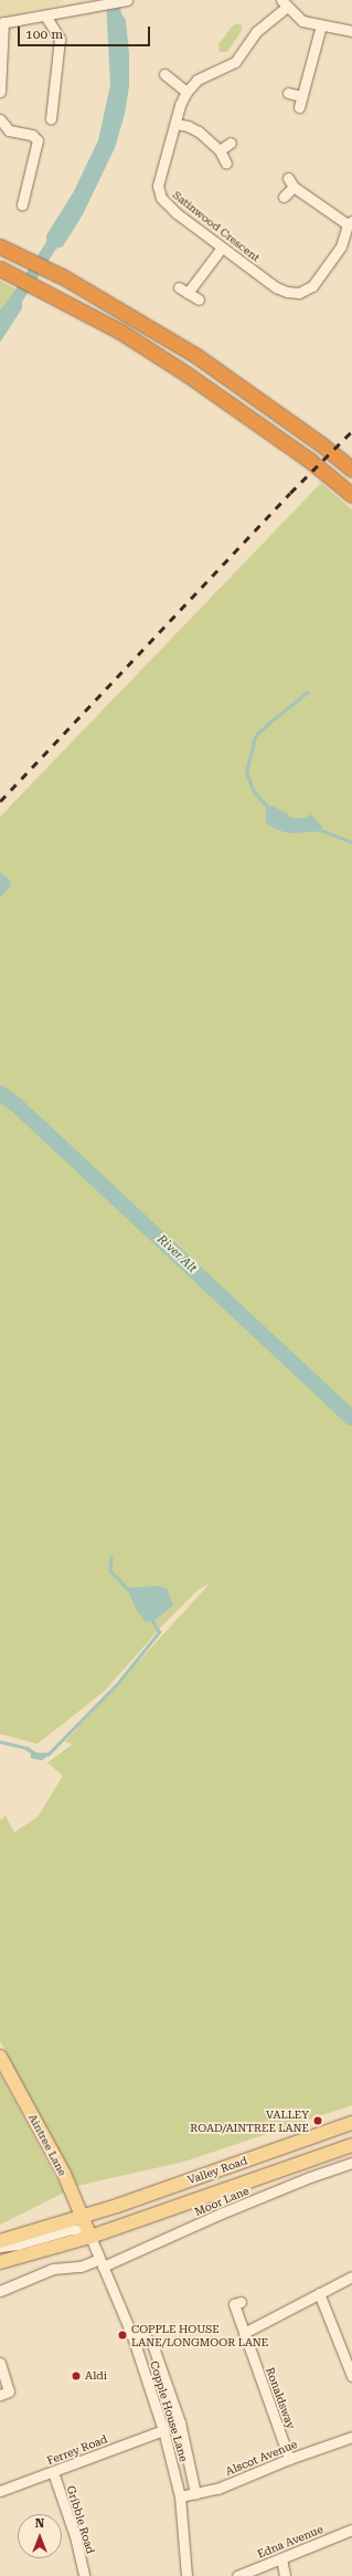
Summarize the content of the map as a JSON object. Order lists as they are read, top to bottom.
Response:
{
  "streets": {
    "main road": ["Aintree Lane", "Valley Road"],
    "street": [
      "Satinwood Crescent",
      "Moor Lane",
      "Ronaldsway",
      "Copple House Lane",
      "Ferrey Road",
      "Alscot Avenue",
      "Gribble Road",
      "Edna Avenue"
    ]
  },
  "crossings": [
    ["Aintree Lane", "Valley Road"],
    ["Aintree Lane", "Copple House Lane"],
    ["Valley Road", "Copple House Lane"],
    ["Moor Lane", "Copple House Lane"],
    ["Ronaldsway", "Alscot Avenue"],
    ["Copple House Lane", "Ferrey Road"],
    ["Copple House Lane", "Alscot Avenue"],
    ["Ferrey Road", "Gribble Road"]
  ],
  "water": ["River Alt"],
  "places": ["VALLEY ROAD/AINTREE LANE", "COPPLE HOUSE LANE/LONGMOOR LANE", "Aldi"],
  "scale_bar": "100 m",
  "north": "top"
}
